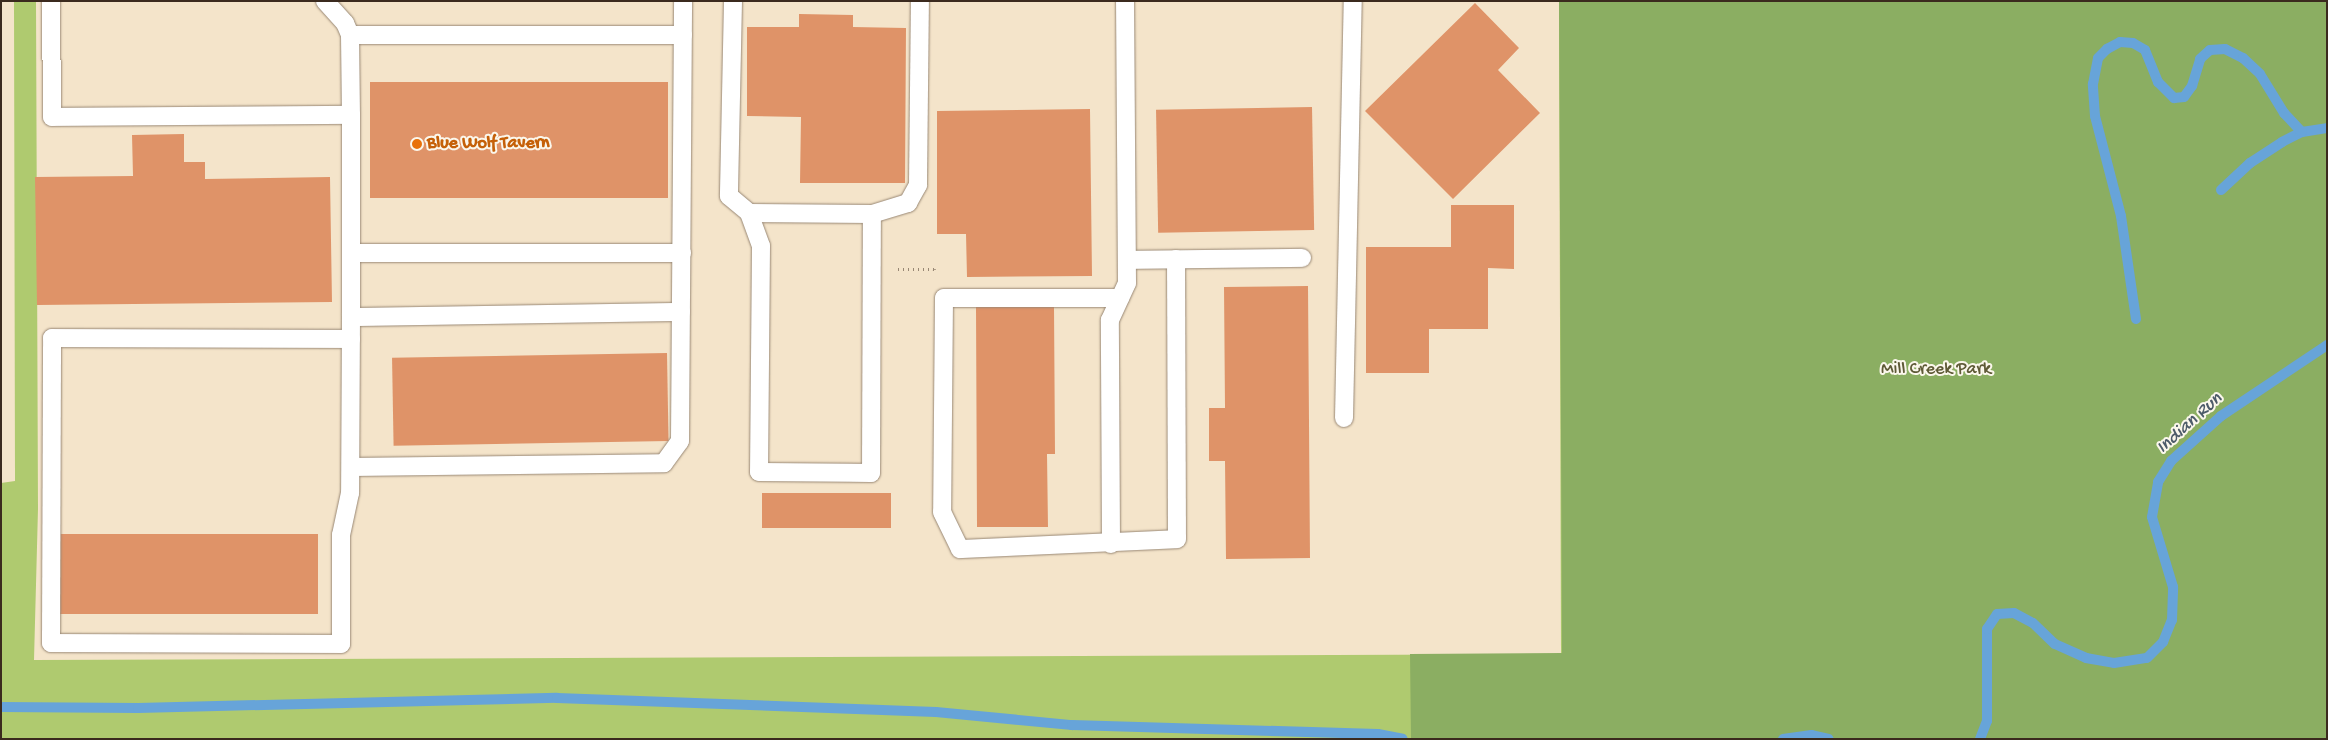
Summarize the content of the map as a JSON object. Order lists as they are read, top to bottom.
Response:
{
  "water": ["Indian Run"],
  "parks": ["Mill Creek Park"],
  "places": ["Blue Wolf Tavern"]
}
